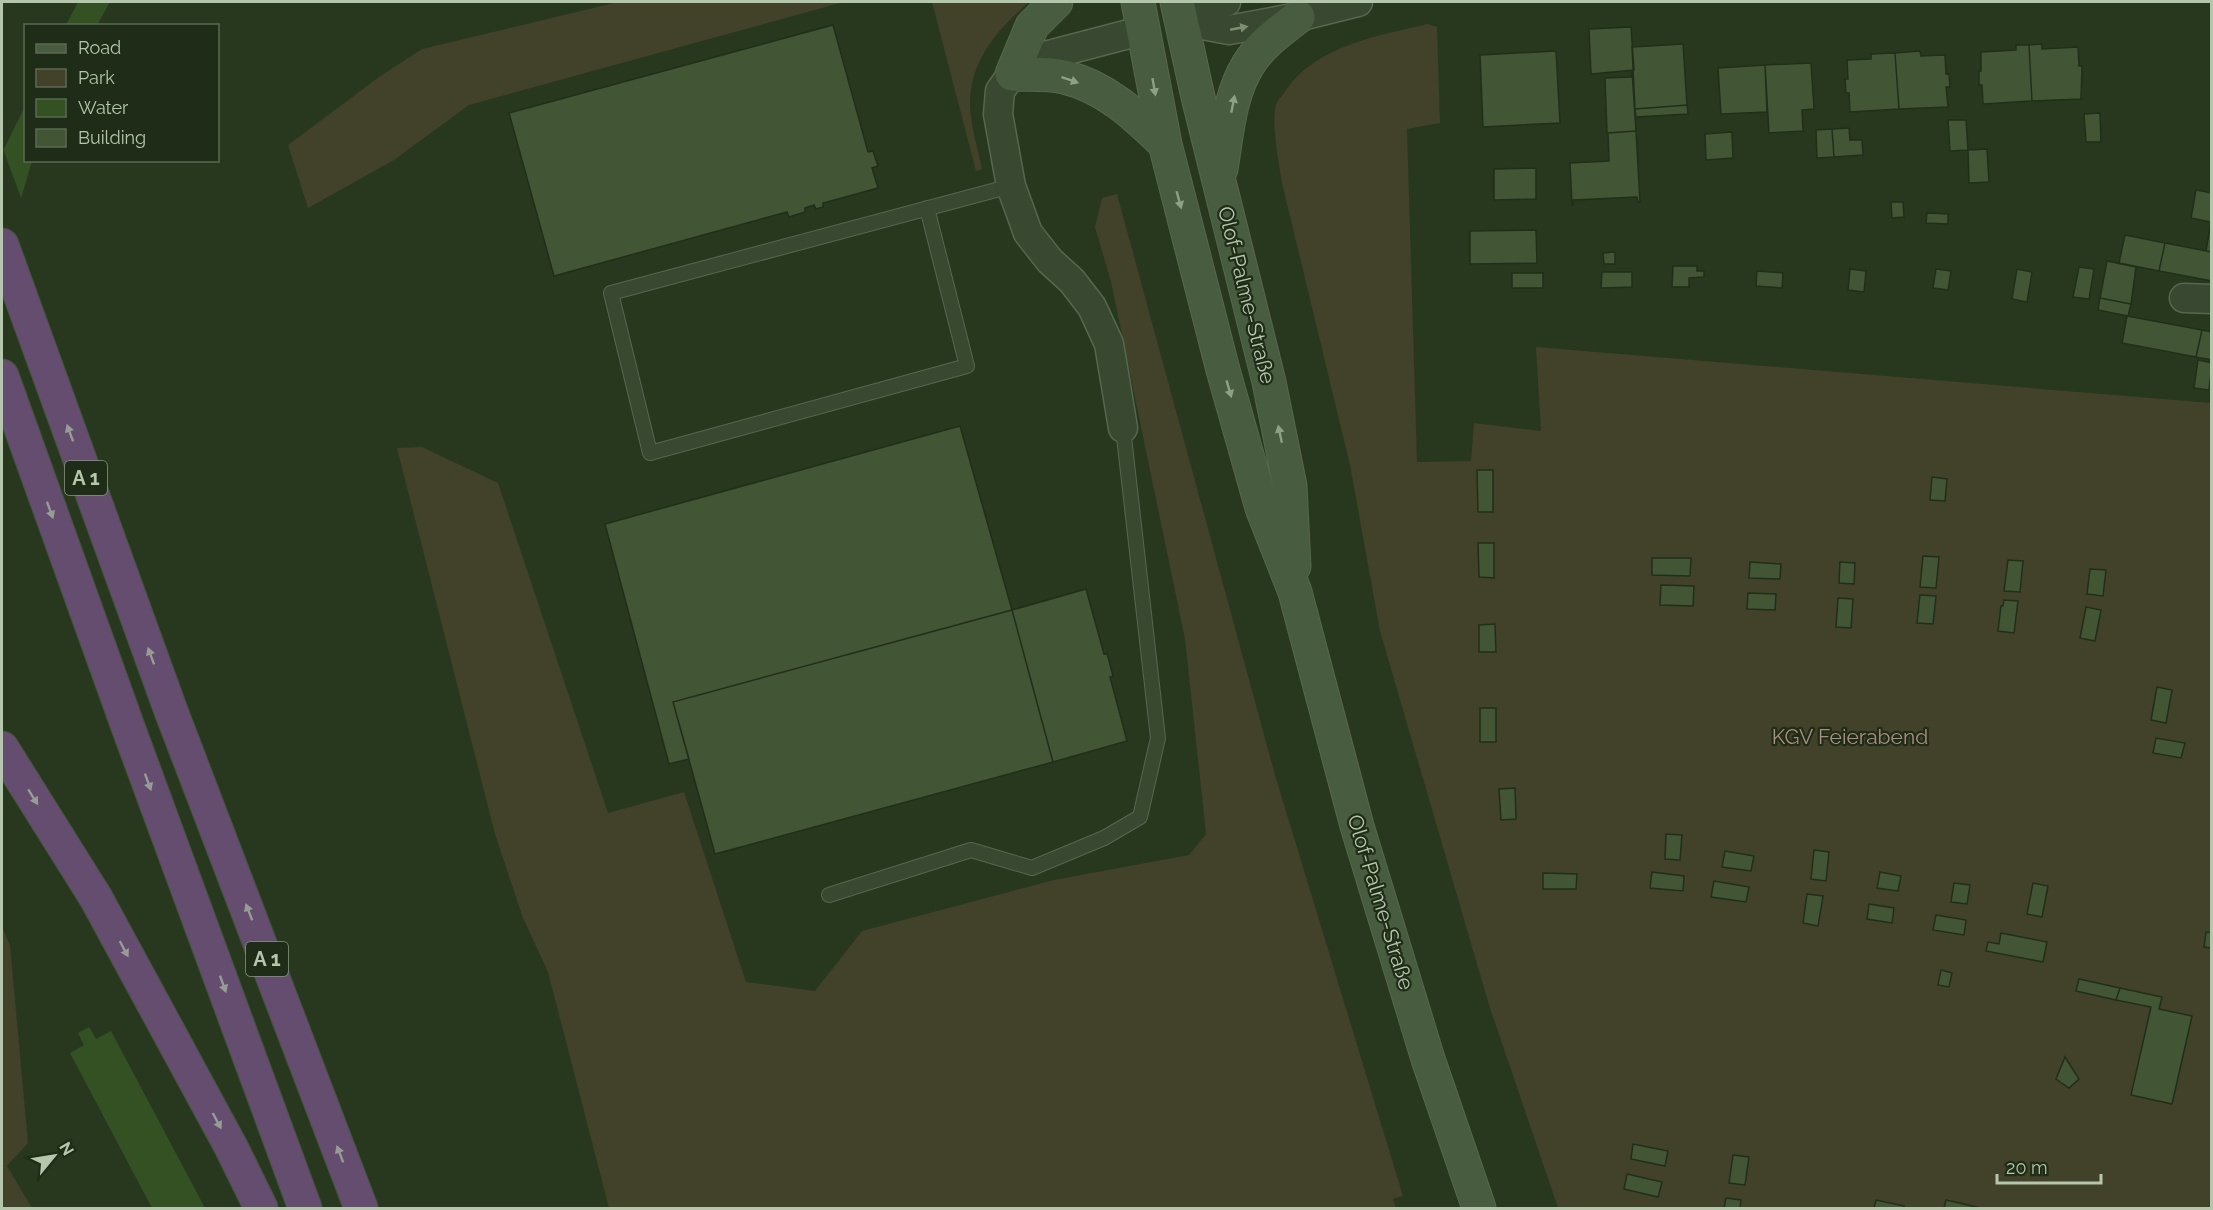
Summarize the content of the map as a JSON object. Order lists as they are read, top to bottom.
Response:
{
  "streets": {
    "highway": ["A 1"],
    "main road": ["Olof-Palme-Straße"]
  },
  "parks": ["KGV Feierabend"],
  "legend": [
    "Road",
    "Park",
    "Water",
    "Building"
  ],
  "scale_bar": "20 m",
  "north": "top right"
}
